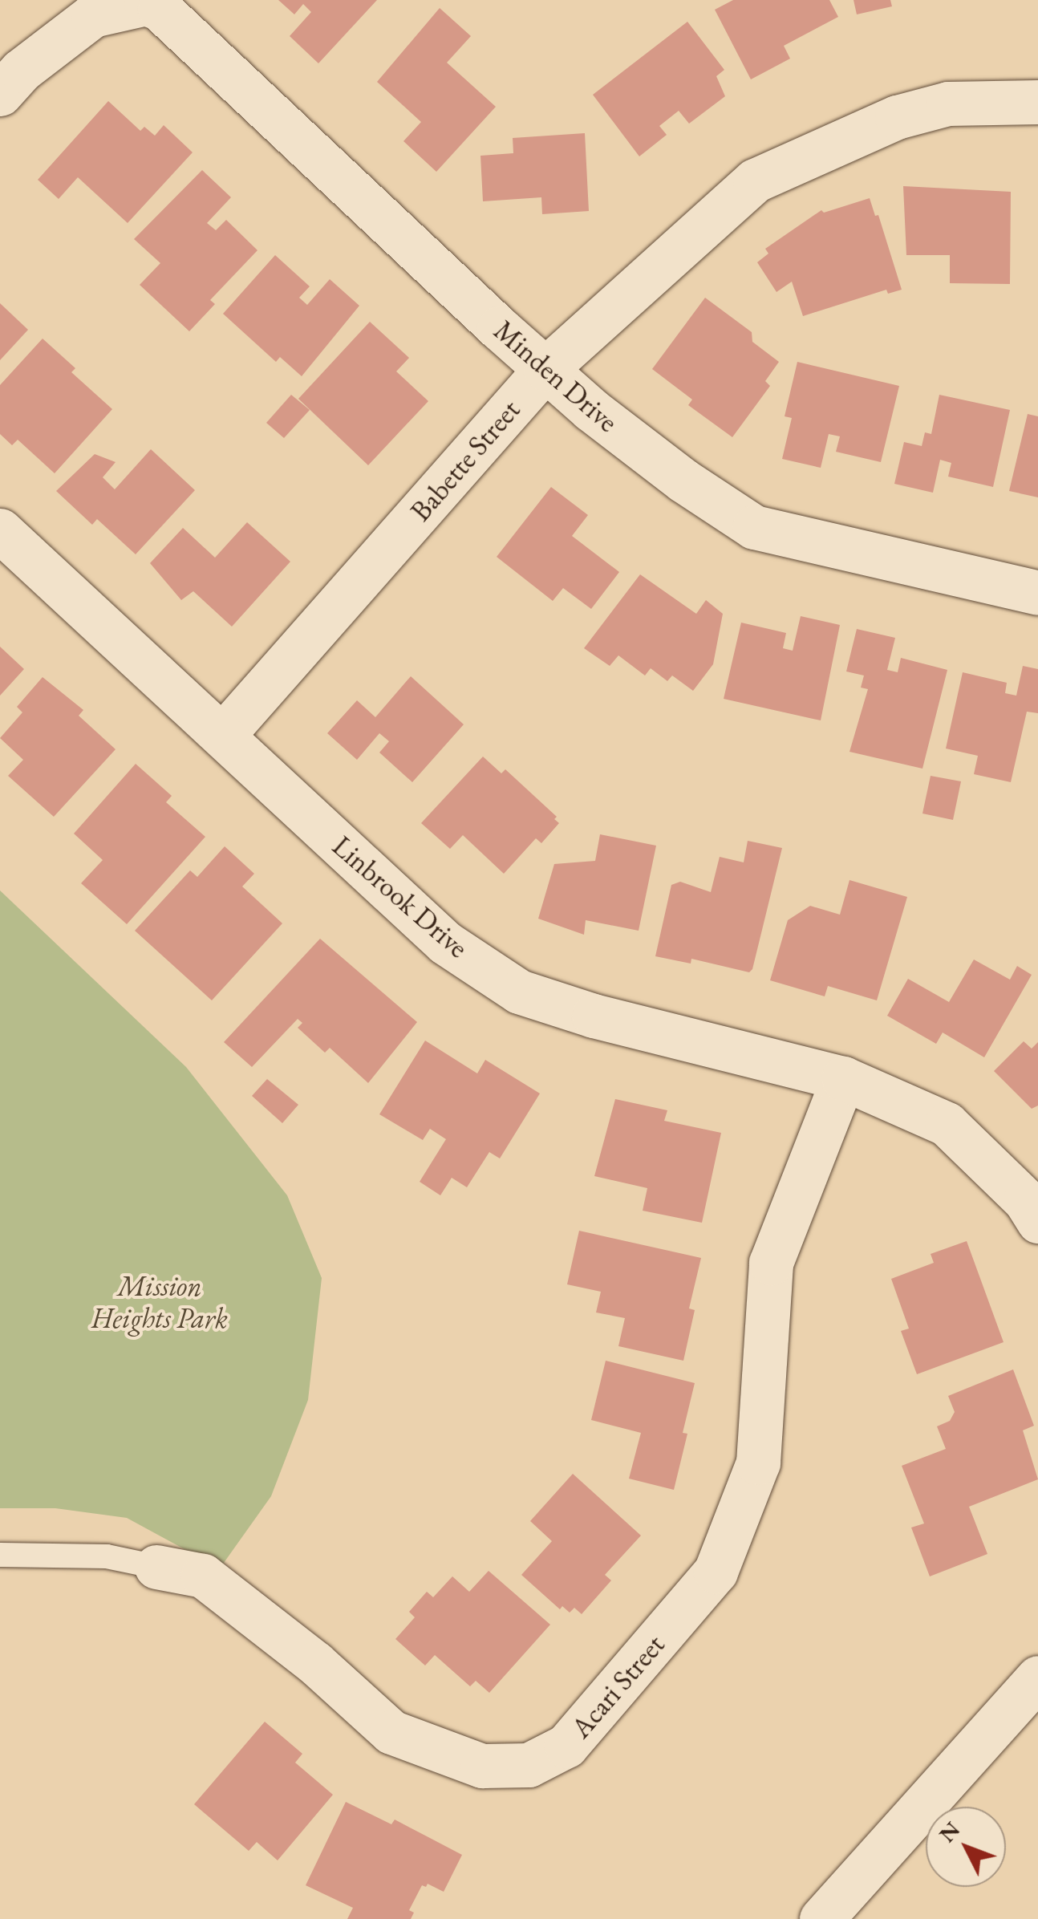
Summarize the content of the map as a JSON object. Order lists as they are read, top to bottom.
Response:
{
  "streets": {
    "street": [
      "Minden Drive",
      "Babette Street",
      "Linbrook Drive",
      "Acari Street"
    ]
  },
  "crossings": [
    ["Minden Drive", "Babette Street"],
    ["Babette Street", "Linbrook Drive"],
    ["Linbrook Drive", "Acari Street"]
  ],
  "parks": ["Mission Heights Park"],
  "north": "top left"
}
